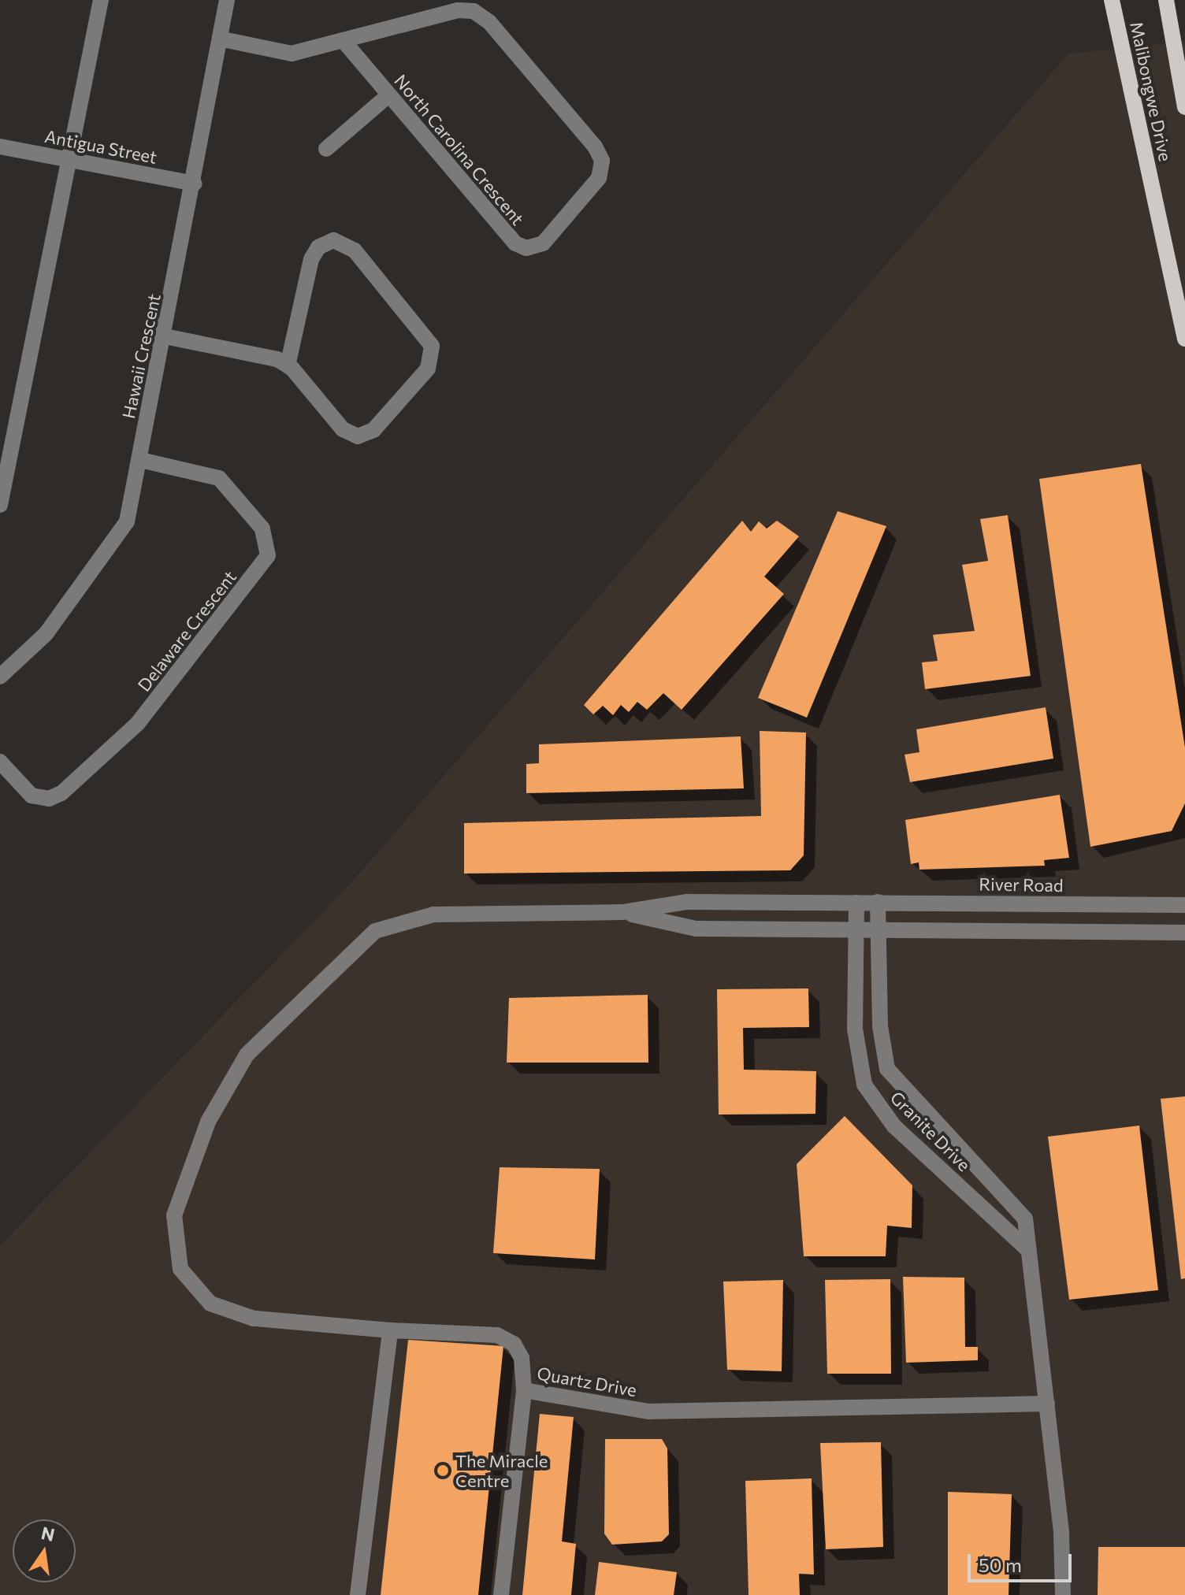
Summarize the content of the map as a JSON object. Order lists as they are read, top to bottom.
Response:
{
  "streets": {
    "main road": ["Malibongwe Drive"],
    "street": [
      "Antigua Street",
      "North Carolina Crescent",
      "Hawaii Crescent",
      "Delaware Crescent",
      "River Road",
      "Granite Drive",
      "Quartz Drive"
    ]
  },
  "crossings": [
    ["Antigua Street", "Hawaii Crescent"],
    ["North Carolina Crescent", "Hawaii Crescent"],
    ["Hawaii Crescent", "Delaware Crescent"],
    ["River Road", "Granite Drive"],
    ["River Road", "Quartz Drive"],
    ["Granite Drive", "Quartz Drive"]
  ],
  "places": ["The Miracle Centre"],
  "scale_bar": "50 m",
  "north": "top"
}
